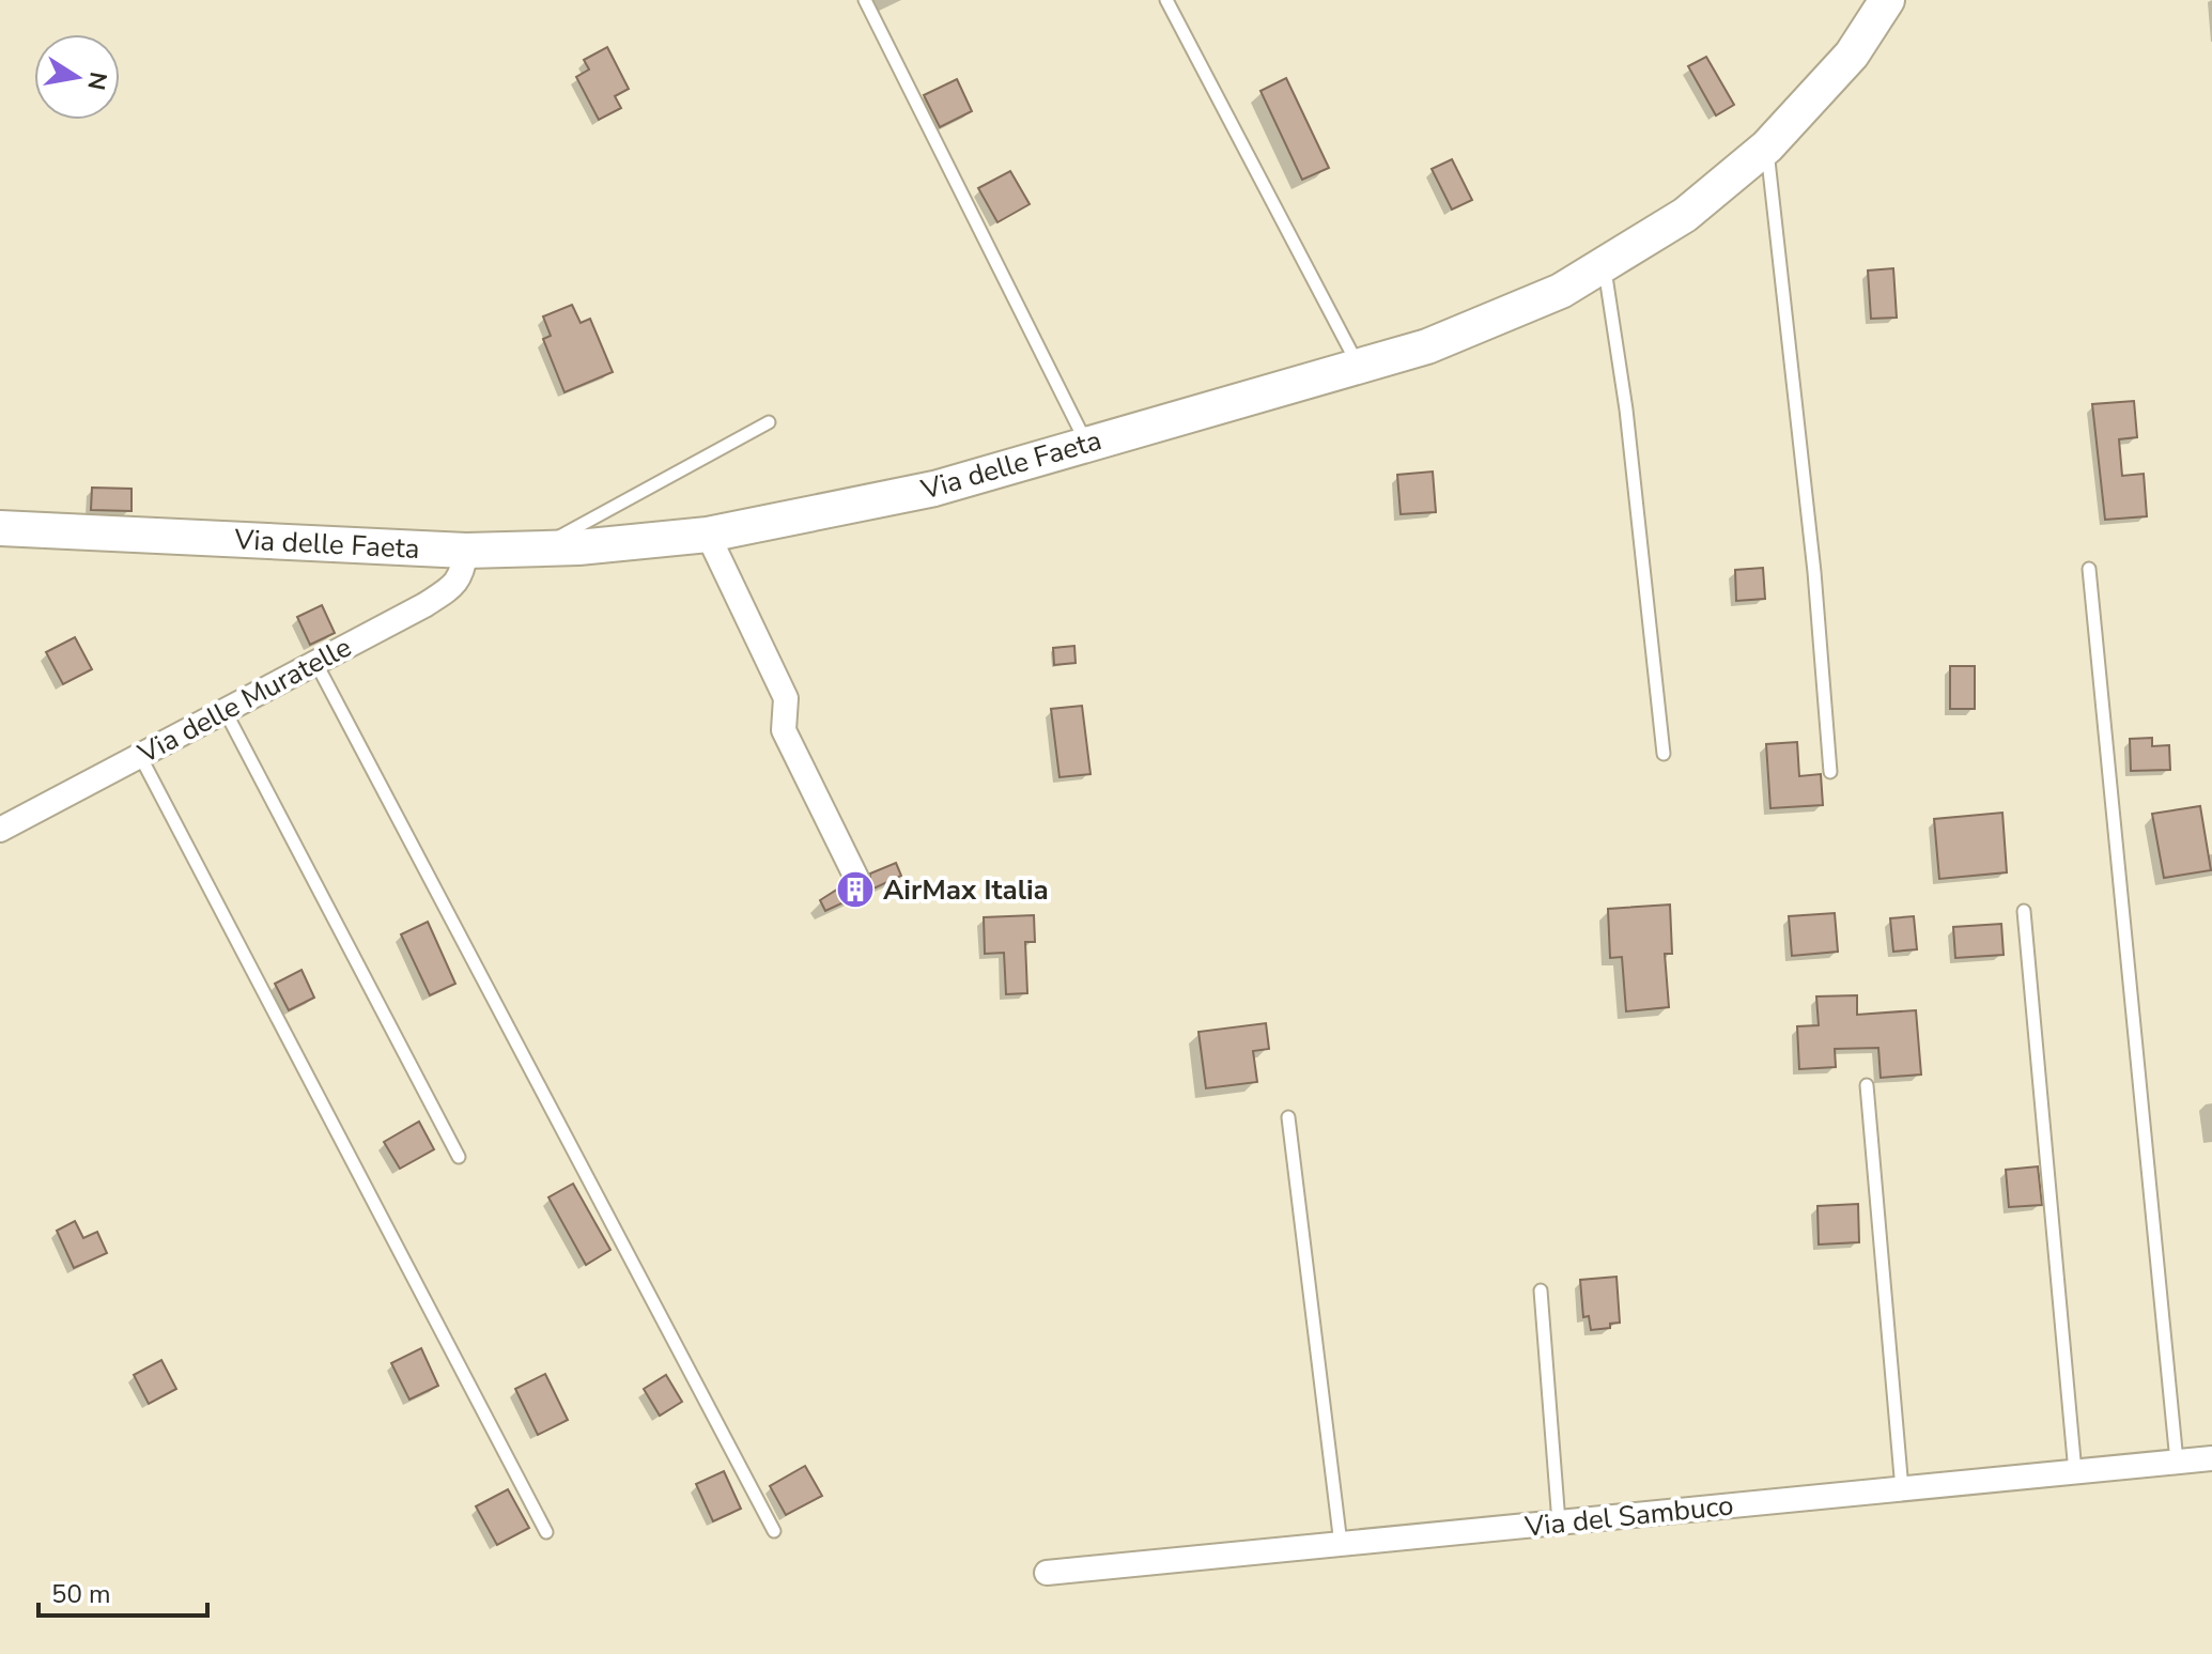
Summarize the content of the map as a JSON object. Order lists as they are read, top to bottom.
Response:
{
  "streets": {
    "street": ["Via delle Faeta", "Via delle Muratelle", "Via del Sambuco"]
  },
  "crossings": [
    ["Via delle Faeta", "Via delle Muratelle"]
  ],
  "places": {
    "building": ["AirMax Italia"]
  },
  "scale_bar": "50 m",
  "north": "right"
}
